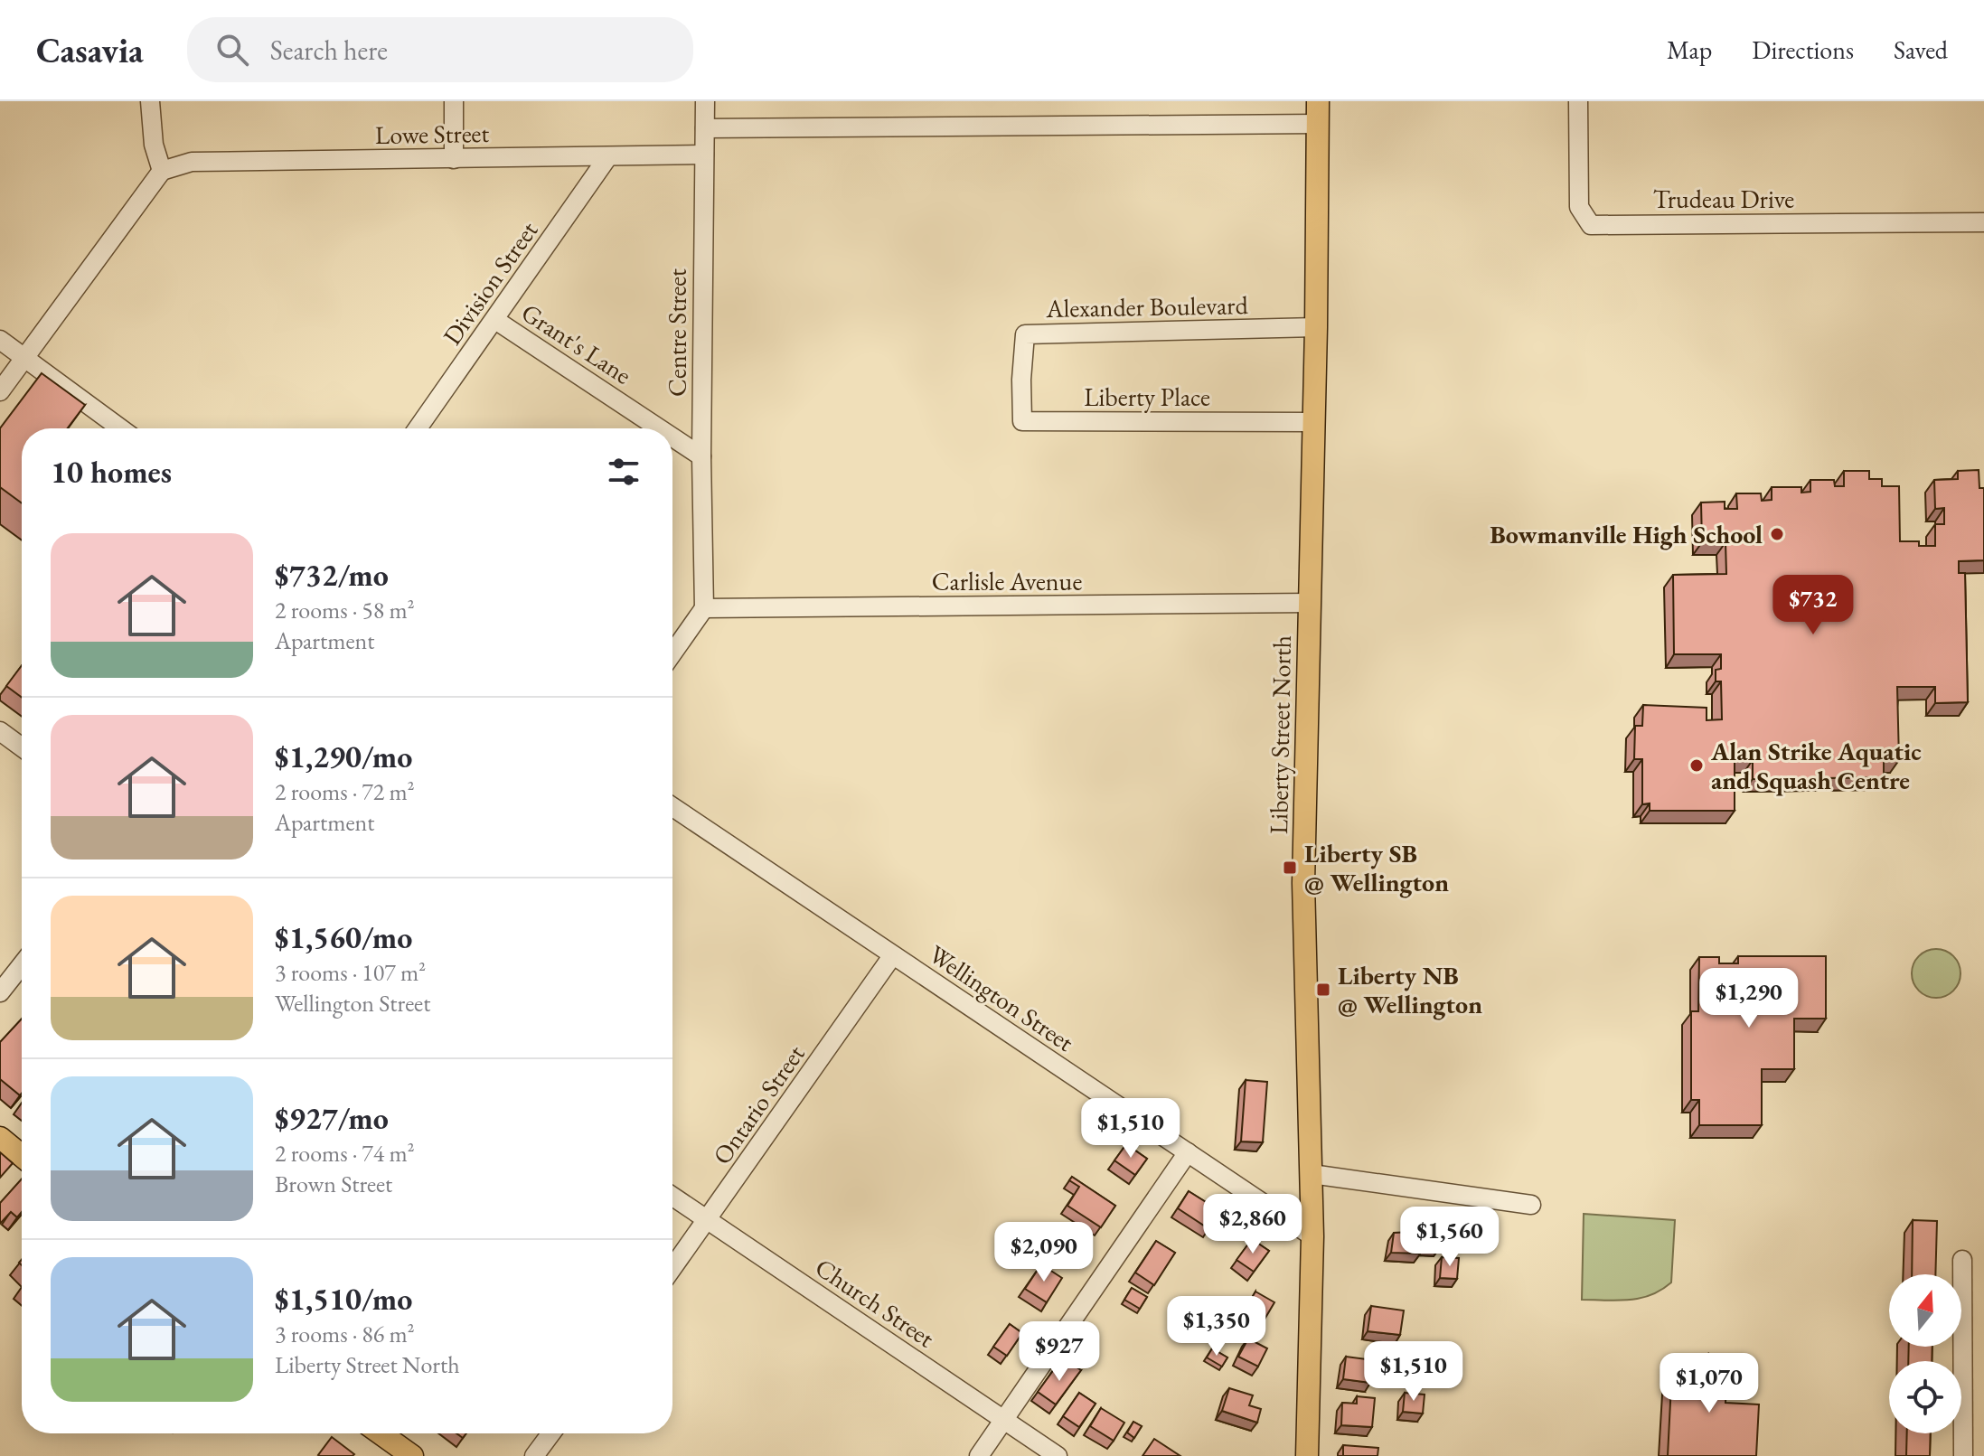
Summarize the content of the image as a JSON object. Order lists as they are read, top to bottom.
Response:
{
  "streets": {
    "main road": ["Liberty Street North"],
    "street": [
      "Lowe Street",
      "Trudeau Drive",
      "Division Street",
      "Alexander Boulevard",
      "Centre Street",
      "Grant's Lane",
      "Liberty Place",
      "Carlisle Avenue",
      "Wellington Street",
      "Ontario Street",
      "Church Street"
    ]
  },
  "crossings": [
    ["Lowe Street", "Division Street"],
    ["Lowe Street", "Centre Street"],
    ["Division Street", "Grant's Lane"],
    ["Alexander Boulevard", "Liberty Place"],
    ["Alexander Boulevard", "Liberty Street North"],
    ["Centre Street", "Grant's Lane"],
    ["Centre Street", "Carlisle Avenue"],
    ["Liberty Place", "Liberty Street North"],
    ["Carlisle Avenue", "Liberty Street North"],
    ["Liberty Street North", "Wellington Street"],
    ["Wellington Street", "Ontario Street"],
    ["Ontario Street", "Church Street"]
  ],
  "places": {
    "other": ["Bowmanville High School", "Alan Strike Aquatic and Squash Centre"],
    "transit": ["Liberty SB @ Wellington", "Liberty NB @ Wellington"]
  },
  "north": "top",
  "page": {
    "header": "Casavia",
    "search": "Search here",
    "nav": ["Map", "Directions", "Saved"],
    "heading": "10 homes",
    "list": [
      {
        "name": "$732/mo",
        "note": "2 rooms · 58 m² · Apartment"
      },
      {
        "name": "$1,290/mo",
        "note": "2 rooms · 72 m² · Apartment"
      },
      {
        "name": "$1,560/mo",
        "note": "3 rooms · 107 m² · Wellington Street"
      },
      {
        "name": "$927/mo",
        "note": "2 rooms · 74 m² · Brown Street"
      },
      {
        "name": "$1,510/mo",
        "note": "3 rooms · 86 m² · Liberty Street North"
      }
    ],
    "price": [
      "$732",
      "$1,290",
      "$1,510",
      "$2,860",
      "$1,560",
      "$2,090",
      "$1,350",
      "$927",
      "$1,510",
      "$1,070"
    ]
  }
}
